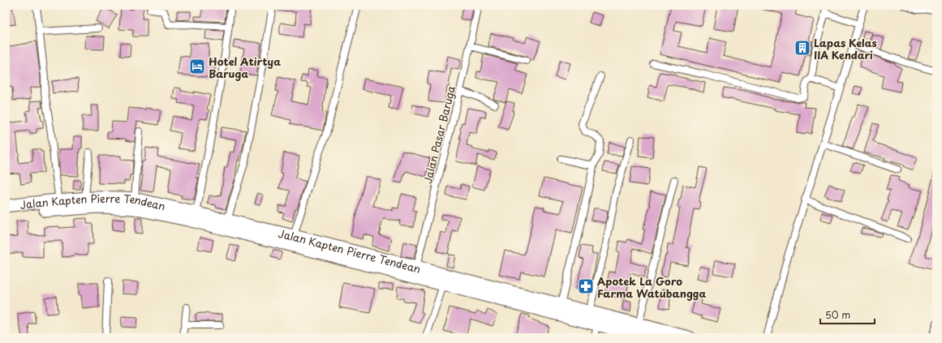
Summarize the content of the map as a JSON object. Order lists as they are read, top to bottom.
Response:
{
  "streets": {
    "highway": ["Jalan Kapten Pierre Tendean"],
    "street": ["Jalan Pasar Baruga"]
  },
  "crossings": [
    ["Jalan Pasar Baruga", "Jalan Kapten Pierre Tendean"]
  ],
  "places": {
    "building": ["Lapas Kelas IIA Kendari"],
    "hotel": ["Hotel Atirtya Baruga"],
    "pharmacy": ["Apotek La Goro Farma Watubangga"]
  },
  "scale_bar": "50 m"
}
